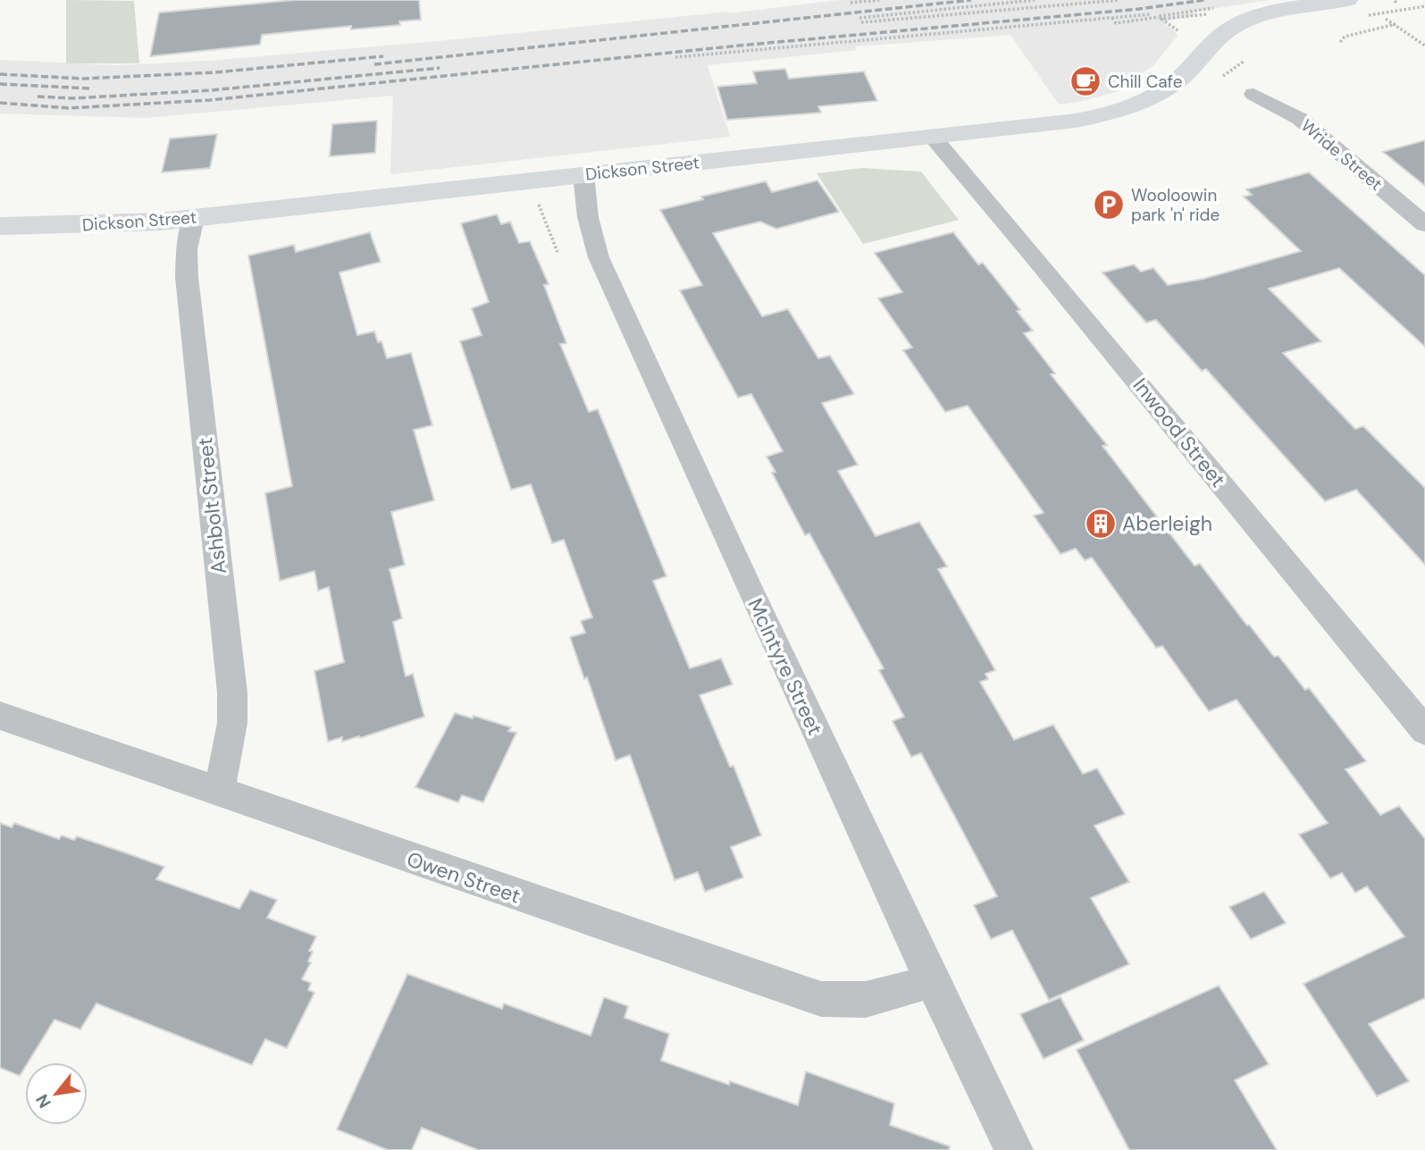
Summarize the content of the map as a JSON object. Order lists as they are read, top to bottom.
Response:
{
  "streets": {
    "street": [
      "Wride Street",
      "Dickson Street",
      "Inwood Street",
      "Ashbolt Street",
      "McIntyre Street",
      "Owen Street"
    ]
  },
  "crossings": [
    ["Dickson Street", "Inwood Street"],
    ["Dickson Street", "Ashbolt Street"],
    ["Dickson Street", "McIntyre Street"],
    ["Ashbolt Street", "Owen Street"],
    ["McIntyre Street", "Owen Street"]
  ],
  "places": {
    "cafe": ["Chill Cafe"],
    "parking": ["Wooloowin park 'n' ride"],
    "building": ["Aberleigh"]
  },
  "north": "bottom left"
}
